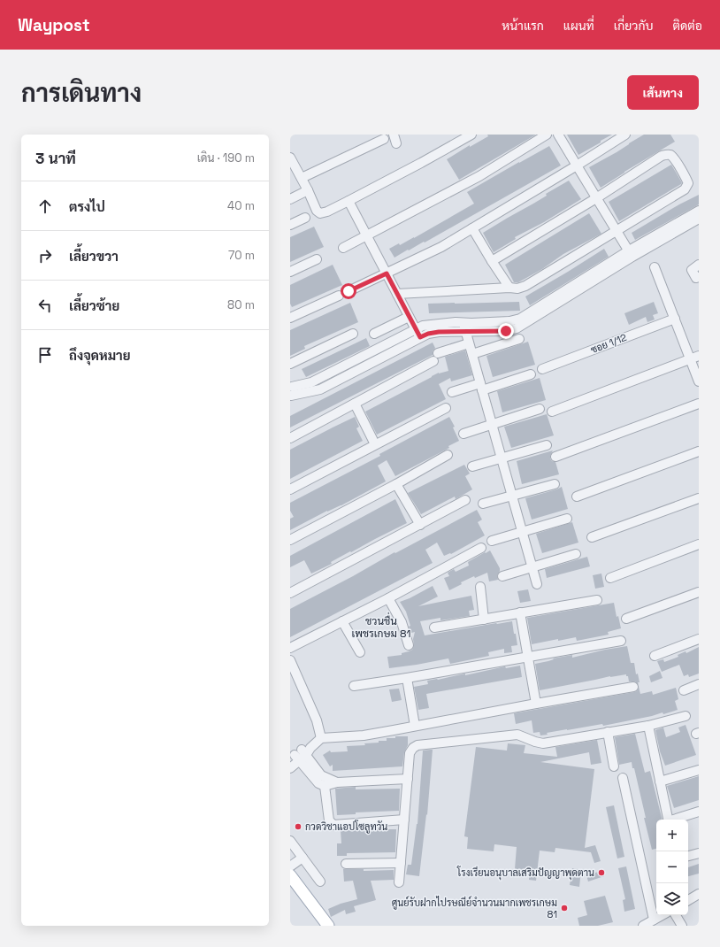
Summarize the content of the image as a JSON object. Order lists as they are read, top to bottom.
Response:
{
  "streets": {
    "street": ["ซอย 1/12"]
  },
  "districts": ["ชวนชื่น เพชรเกษม 81"],
  "places": ["กวดวิชาแอปโซลูทวัน", "โรงเรียนอนุบาลเสริมปัญญาพุดตาน", "ศูนย์รับฝากไปรษณีย์จำนวนมากเพชรเกษม 81"],
  "page": {
    "header": "Waypost",
    "nav": [
      "หน้าแรก",
      "แผนที่",
      "เกี่ยวกับ",
      "ติดต่อ"
    ],
    "title": "การเดินทาง",
    "buttons": "เส้นทาง",
    "heading": ["3 นาที", "เดิน · 190 m"],
    "list": [
      ["ตรงไป", "40 m"],
      ["เลี้ยวขวา", "70 m"],
      ["เลี้ยวซ้าย", "80 m"],
      "ถึงจุดหมาย"
    ],
    "map_buttons": ["+", "−"]
  }
}
